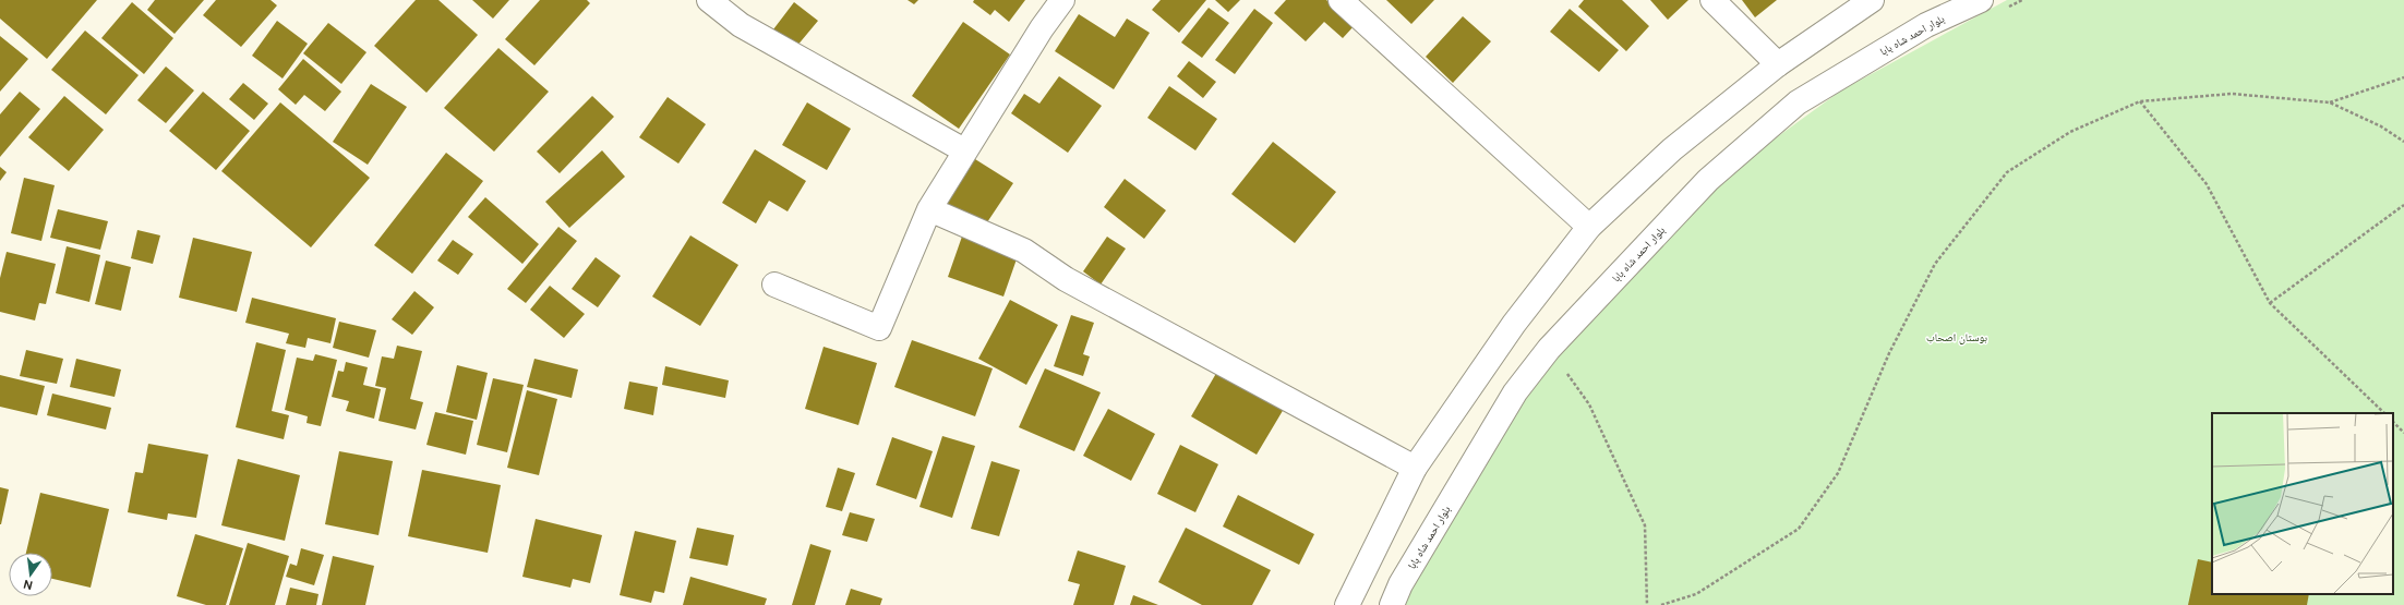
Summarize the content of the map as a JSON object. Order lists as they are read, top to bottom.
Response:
{
  "streets": {
    "main road": ["بلوار احمد شاه بابا"]
  },
  "parks": ["بوستان اصحاب"],
  "north": "bottom"
}
